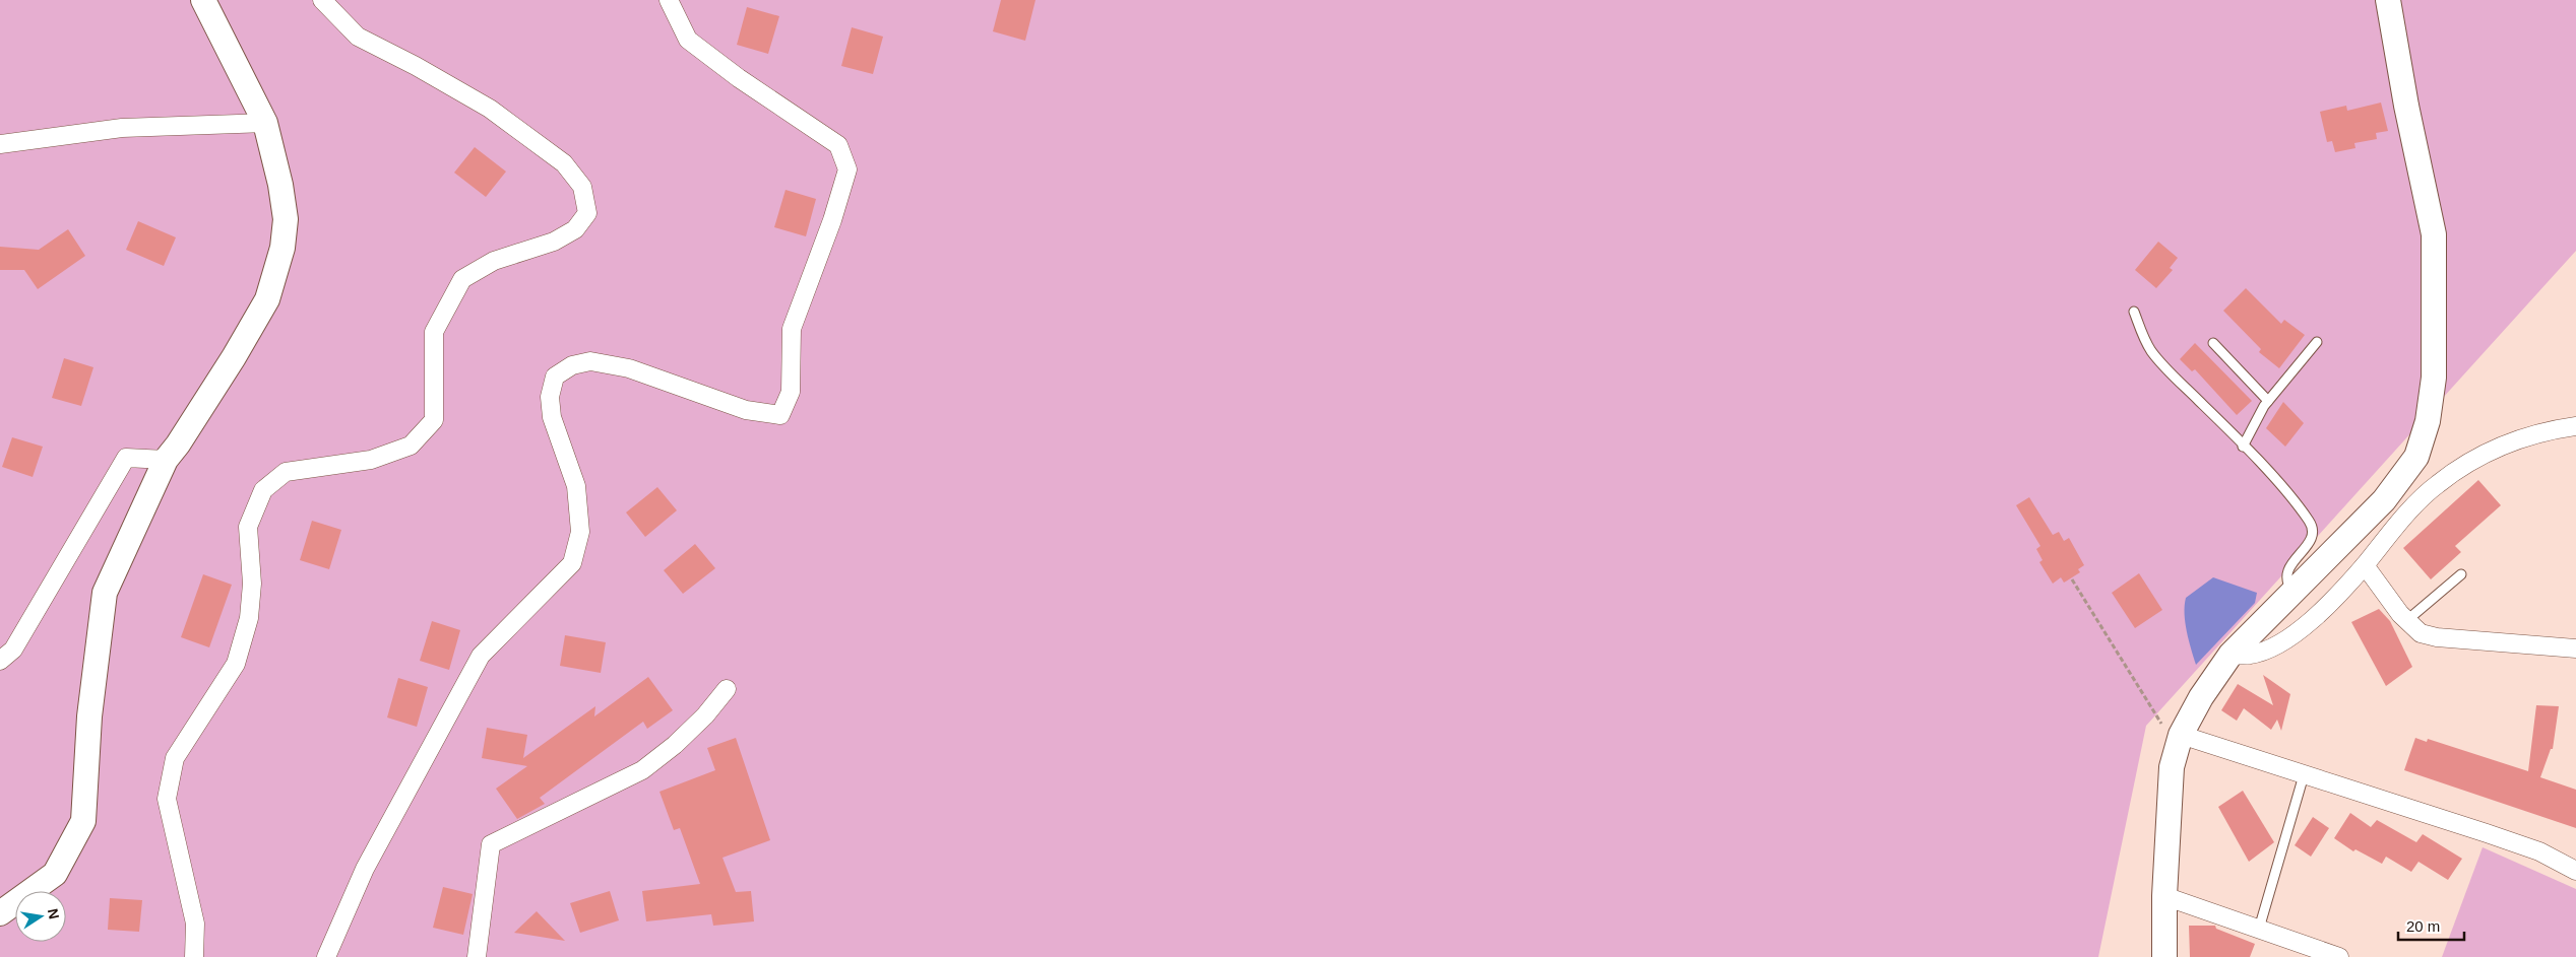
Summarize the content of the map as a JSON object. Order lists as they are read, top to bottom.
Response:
{
  "scale_bar": "20 m",
  "north": "right"
}
